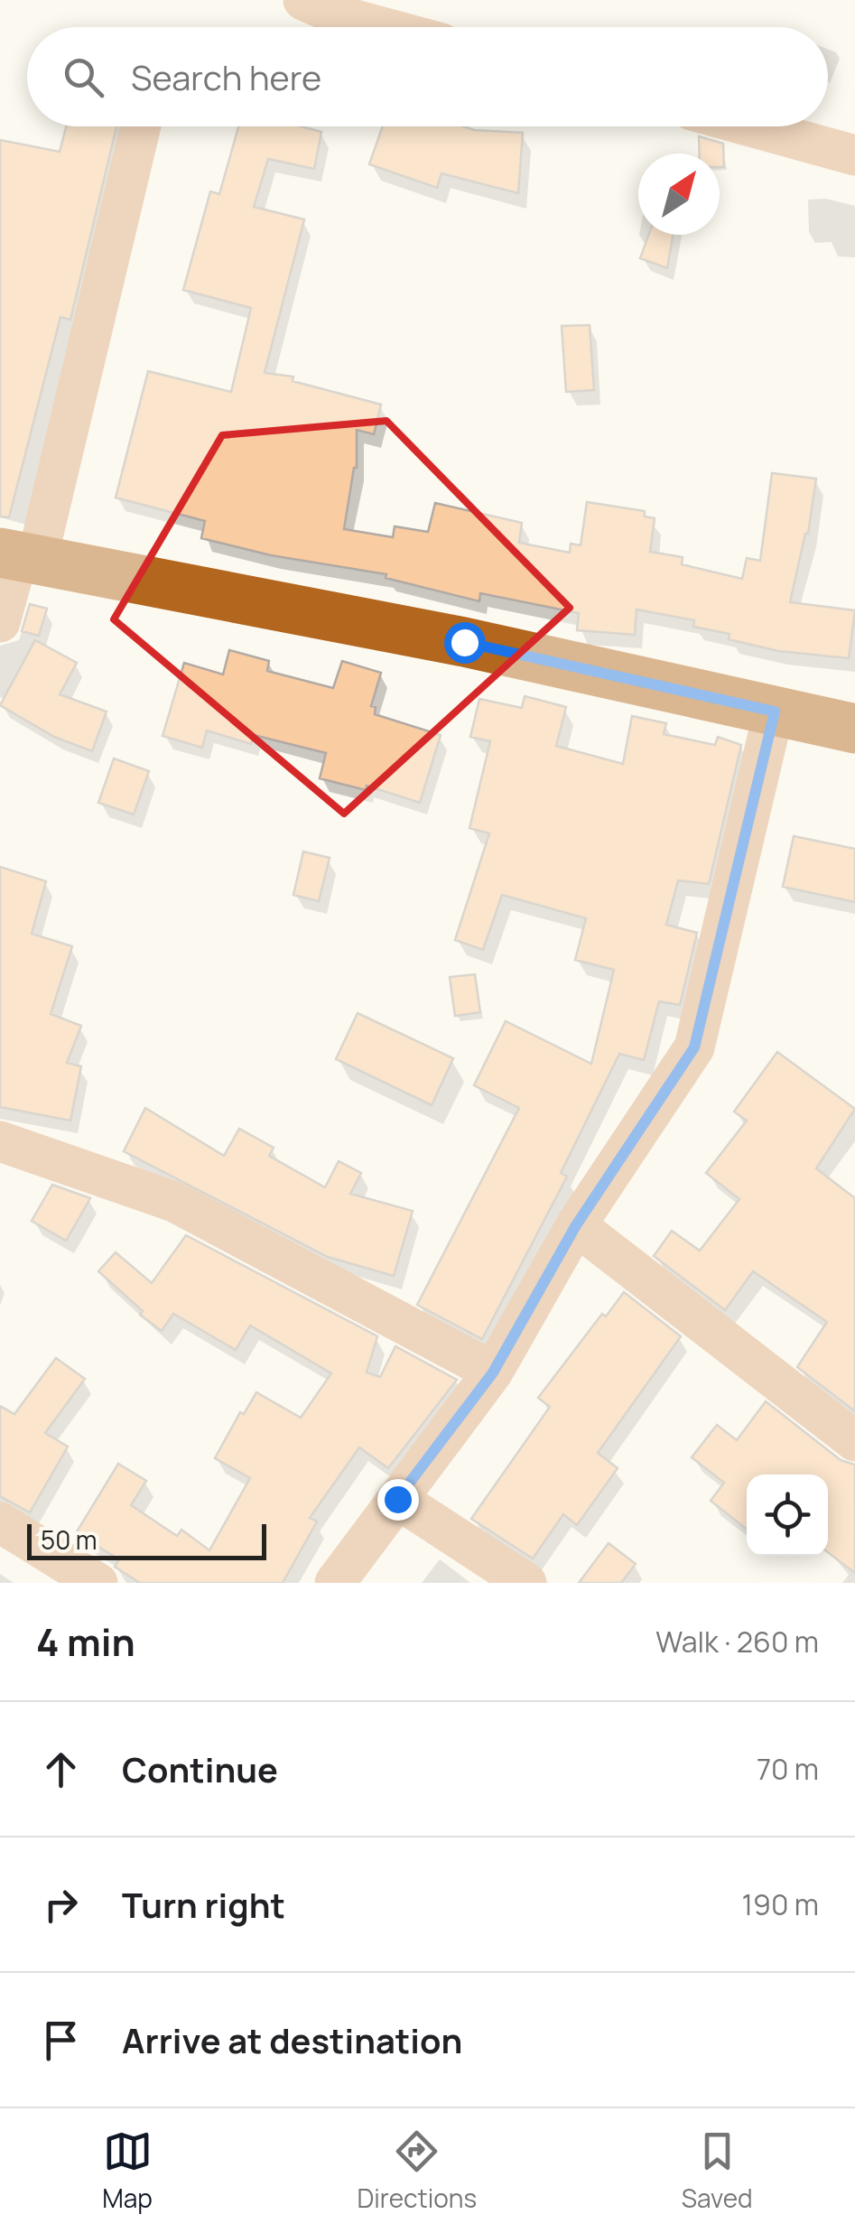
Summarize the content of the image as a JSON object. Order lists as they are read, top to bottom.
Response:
{
  "scale_bar": "50 m",
  "north": "top right",
  "page": {
    "search": "Search here",
    "scale": "50 m",
    "heading": ["4 min", "Walk · 260 m"],
    "list": [
      ["Continue", "70 m"],
      ["Turn right", "190 m"],
      "Arrive at destination"
    ],
    "nav": ["Map", "Directions", "Saved"]
  }
}
